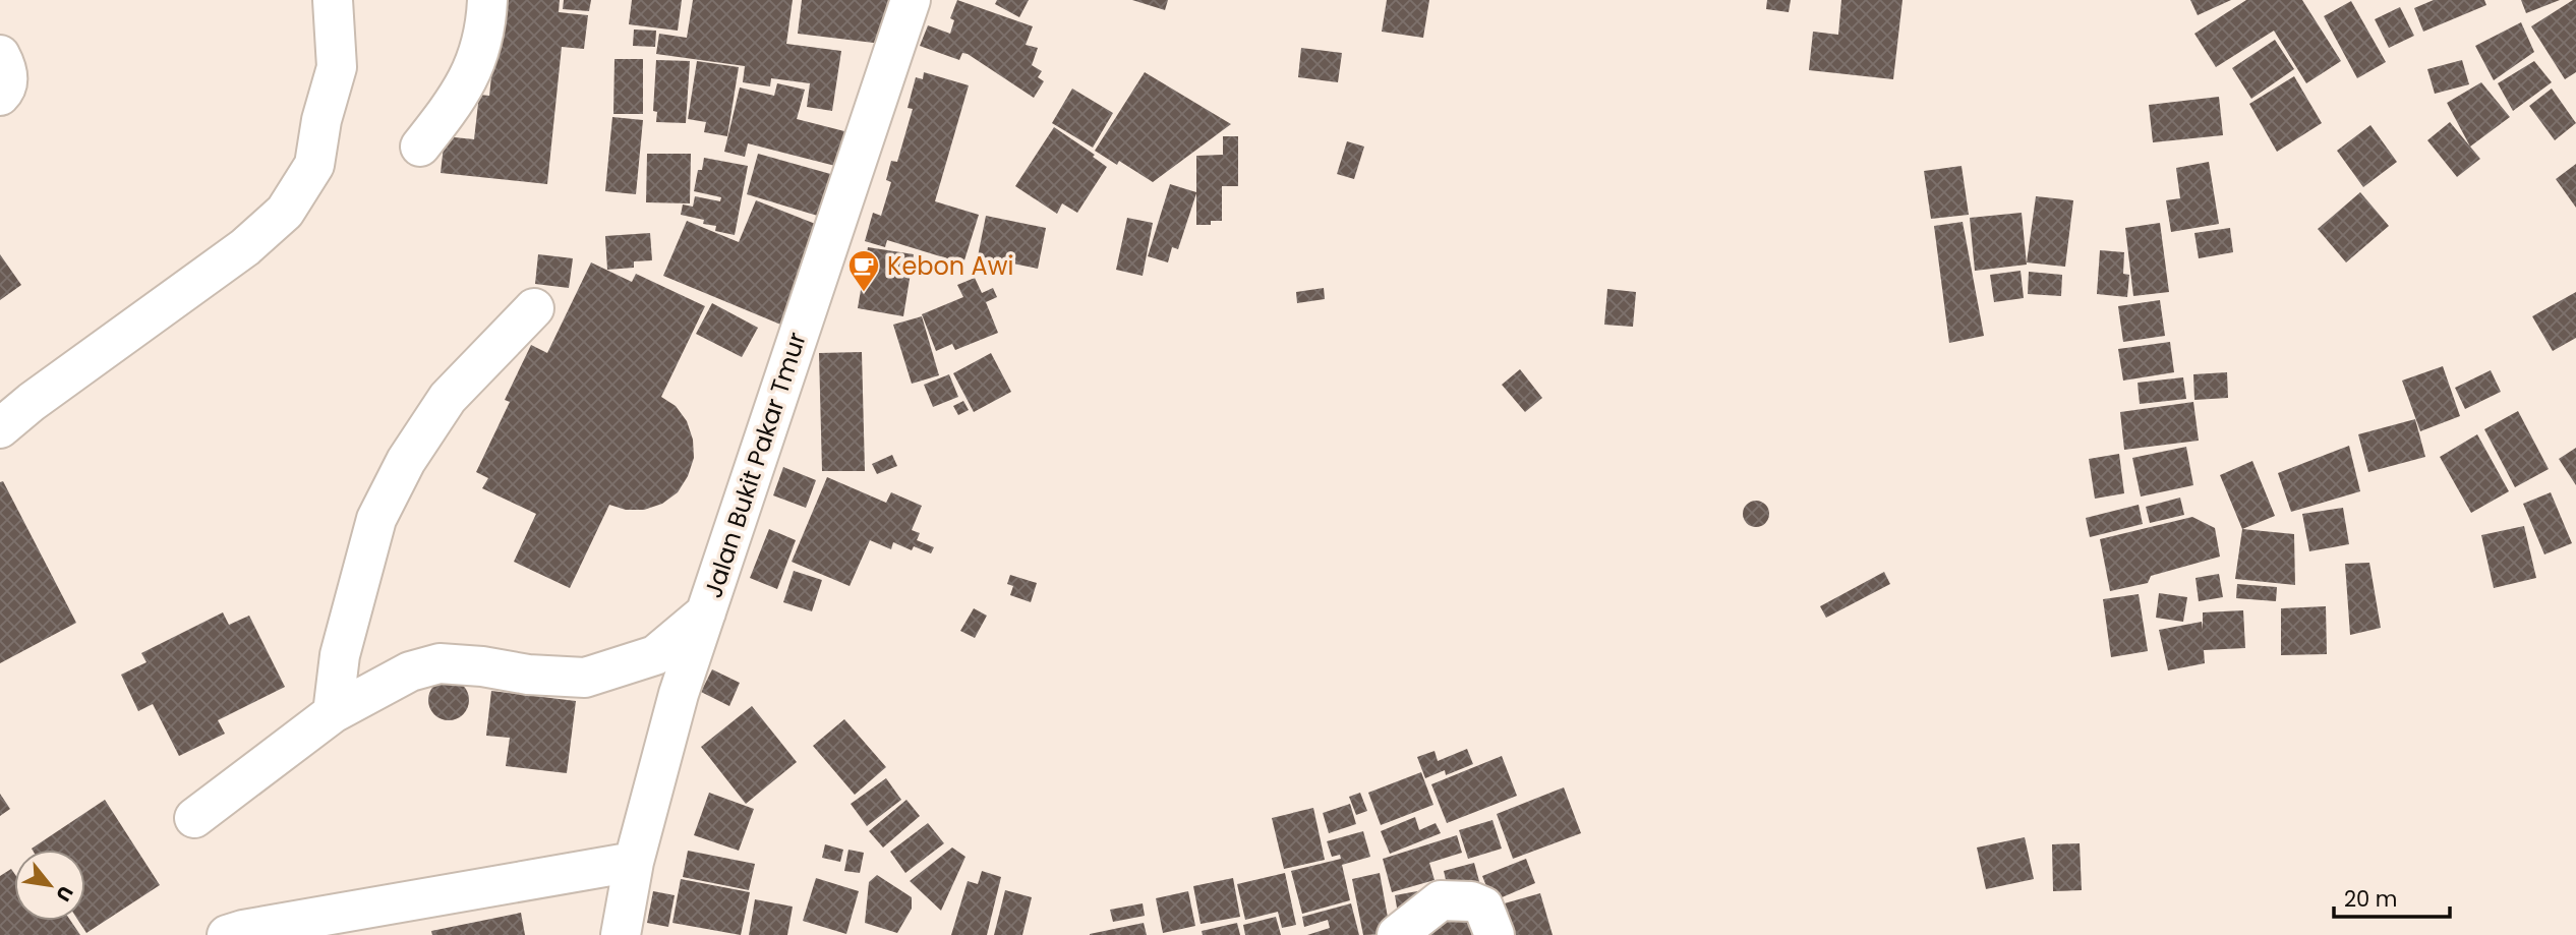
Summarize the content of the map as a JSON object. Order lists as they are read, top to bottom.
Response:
{
  "streets": {
    "street": ["Jalan Bukit Pakar Tmur"]
  },
  "places": {
    "cafe": ["Kebon Awi"]
  },
  "scale_bar": "20 m",
  "north": "bottom right"
}
